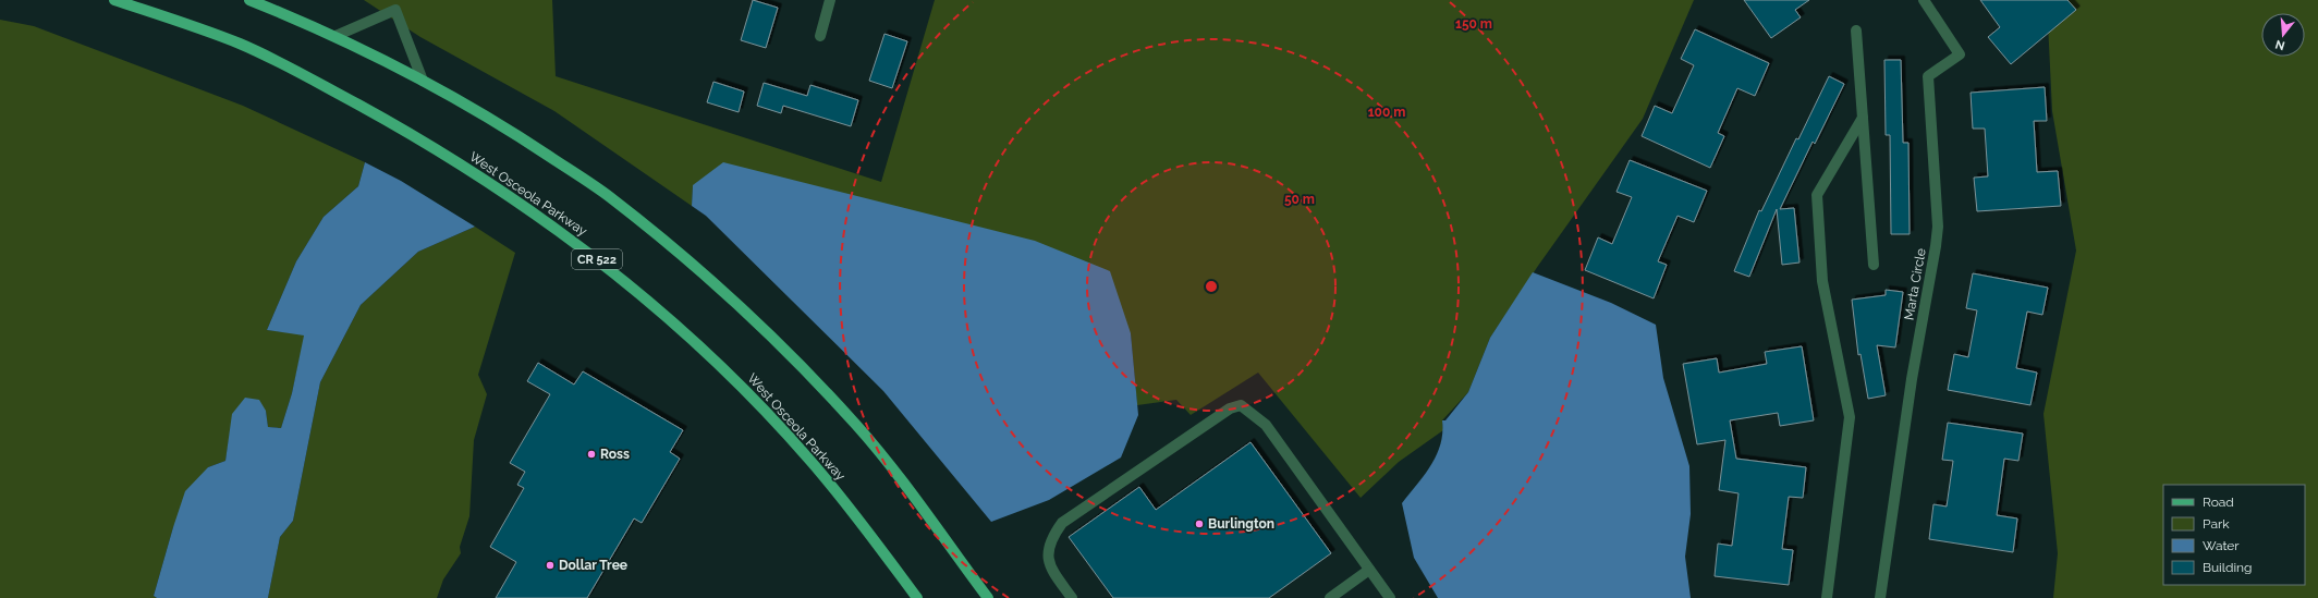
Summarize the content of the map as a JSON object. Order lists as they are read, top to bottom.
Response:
{
  "streets": {
    "main road": ["West Osceola Parkway", "CR 522"],
    "street": ["Marta Circle"]
  },
  "places": ["Ross", "Burlington", "Dollar Tree"],
  "legend": [
    "Road",
    "Park",
    "Water",
    "Building"
  ],
  "north": "bottom",
  "rings": ["150 m", "100 m", "50 m"]
}
